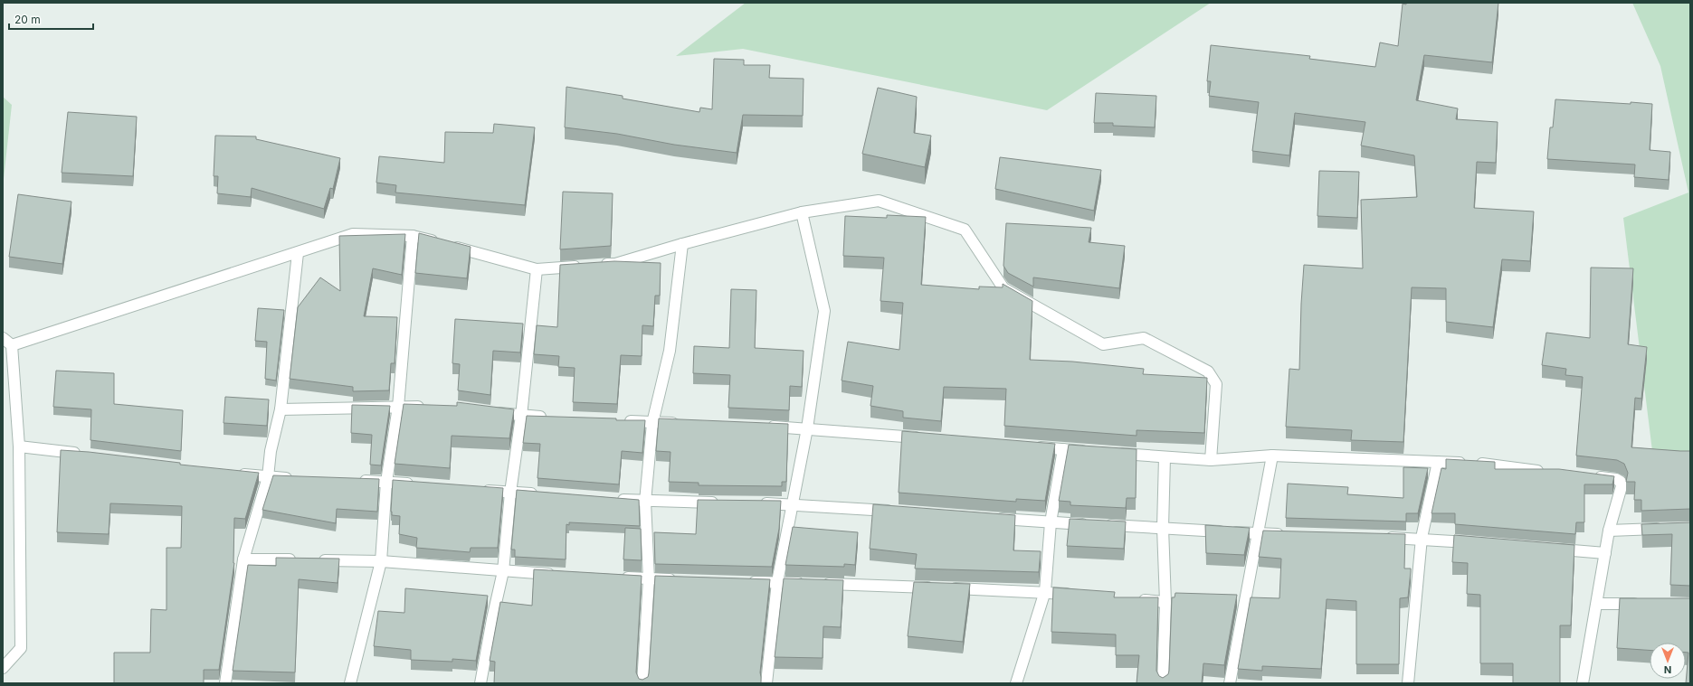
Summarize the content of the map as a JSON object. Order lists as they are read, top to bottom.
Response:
{
  "scale_bar": "20 m",
  "north": "bottom"
}
